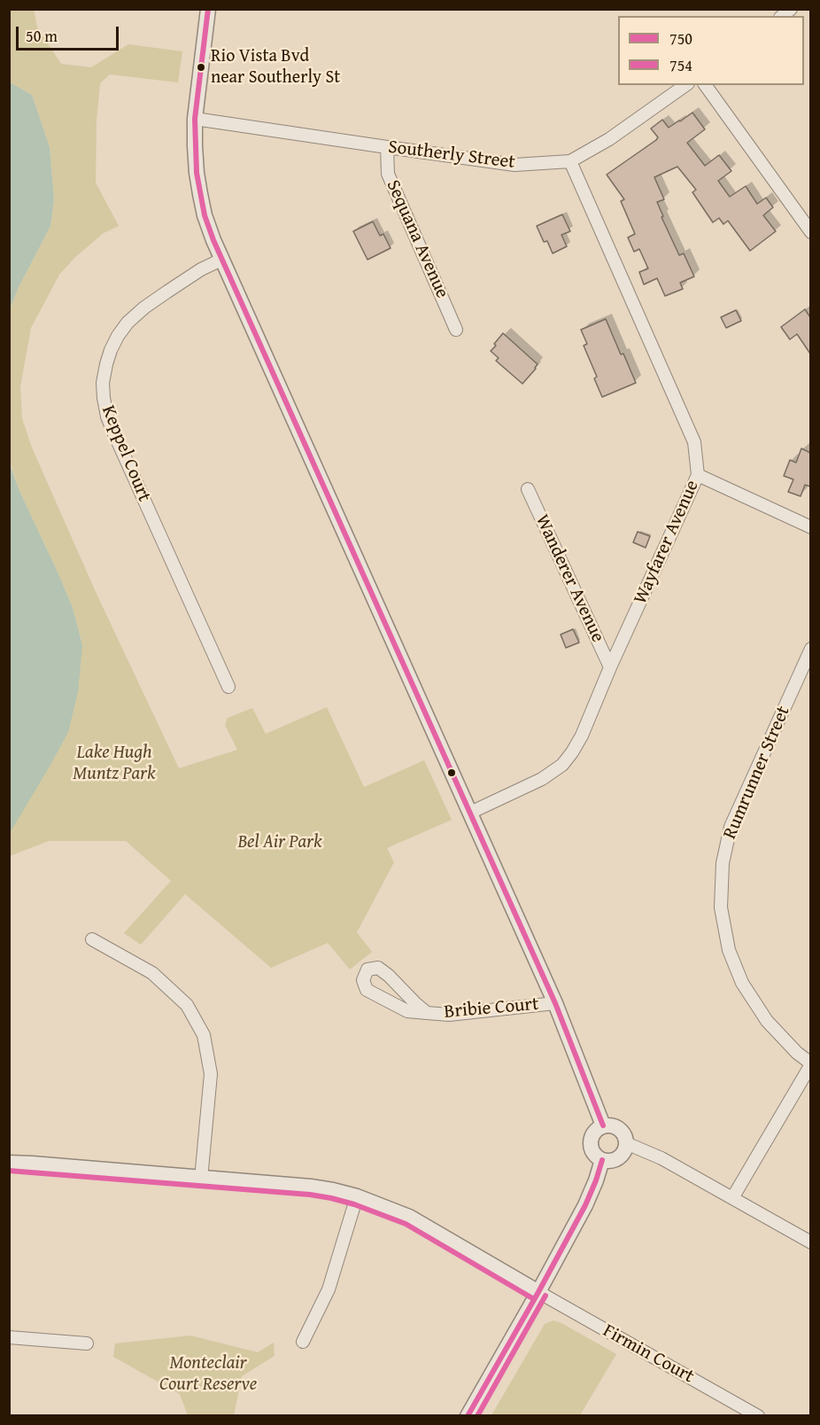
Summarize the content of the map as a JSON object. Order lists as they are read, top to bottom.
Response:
{
  "streets": {
    "street": [
      "Southerly Street",
      "Sequana Avenue",
      "Keppel Court",
      "Wayfarer Avenue",
      "Wanderer Avenue",
      "Rumrunner Street",
      "Bribie Court",
      "Firmin Court"
    ]
  },
  "crossings": [
    ["Southerly Street", "Sequana Avenue"],
    ["Southerly Street", "Wayfarer Avenue"],
    ["Wayfarer Avenue", "Wanderer Avenue"]
  ],
  "parks": ["Lake Hugh Muntz Park", "Bel Air Park", "Monteclair Court Reserve"],
  "places": ["Rio Vista Bvd near Southerly St"],
  "lines": ["transit line 750", "transit line 754"],
  "legend": ["750", "754"],
  "scale_bar": "50 m"
}
